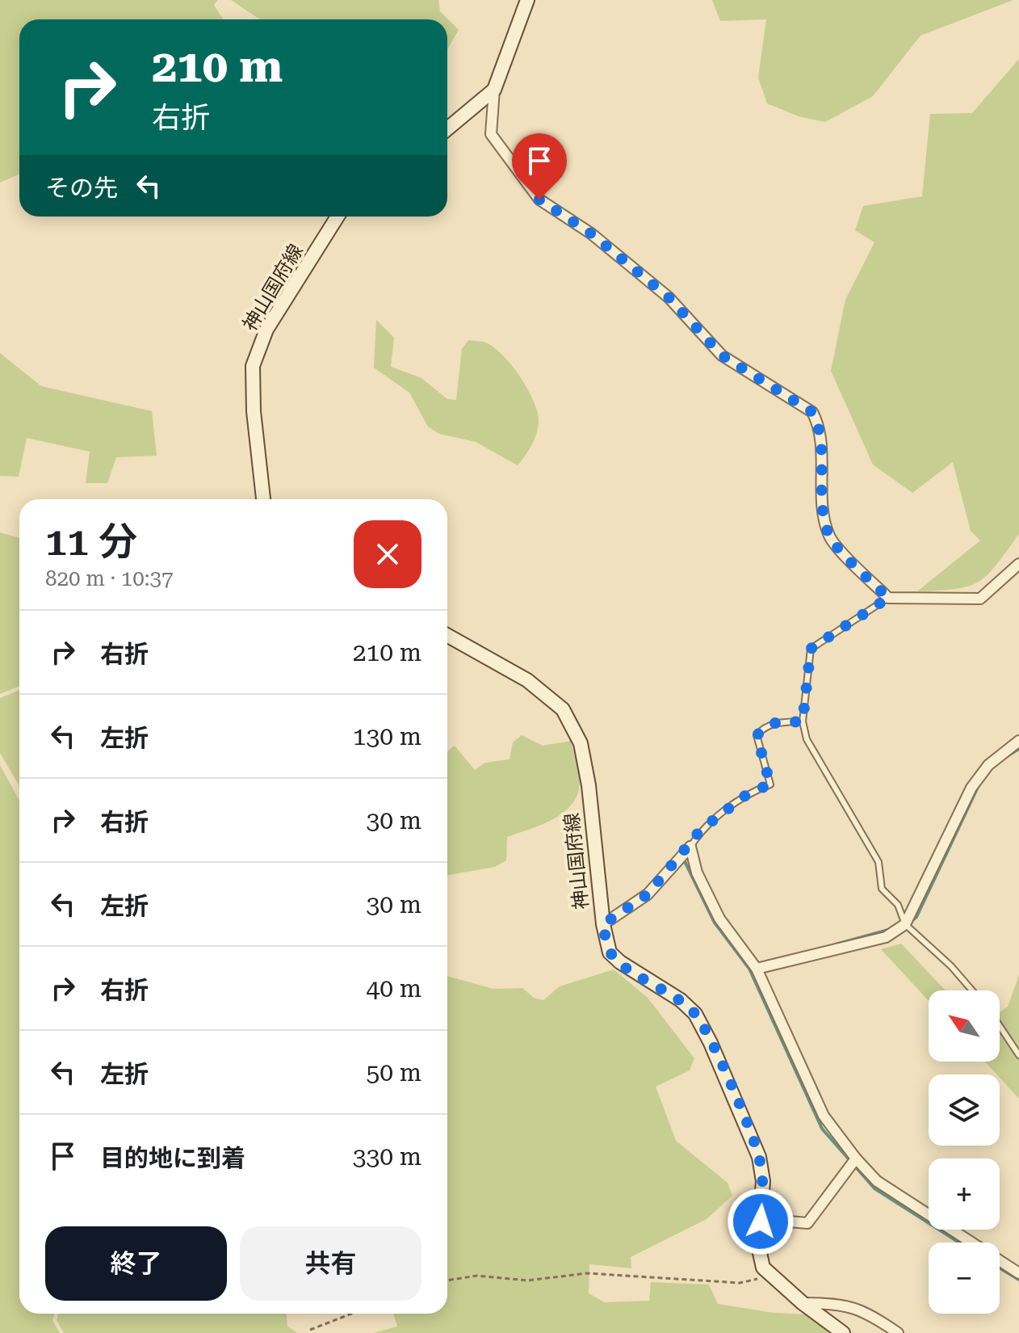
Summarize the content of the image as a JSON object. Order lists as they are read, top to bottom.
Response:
{
  "streets": {
    "main road": ["神山国府線"]
  },
  "north": "top left",
  "page": {
    "turn": ["210 m", "右折"],
    "then": "その先",
    "heading": ["11 分", "820 m · 10:37"],
    "list": [
      {
        "name": "右折",
        "value": "210 m"
      },
      {
        "name": "左折",
        "value": "130 m"
      },
      {
        "name": "右折",
        "value": "30 m"
      },
      {
        "name": "左折",
        "value": "30 m"
      },
      {
        "name": "右折",
        "value": "40 m"
      },
      {
        "name": "左折",
        "value": "50 m"
      },
      {
        "name": "目的地に到着",
        "value": "330 m"
      }
    ],
    "map_buttons": ["+", "−"],
    "buttons": ["終了", "共有"]
  }
}
